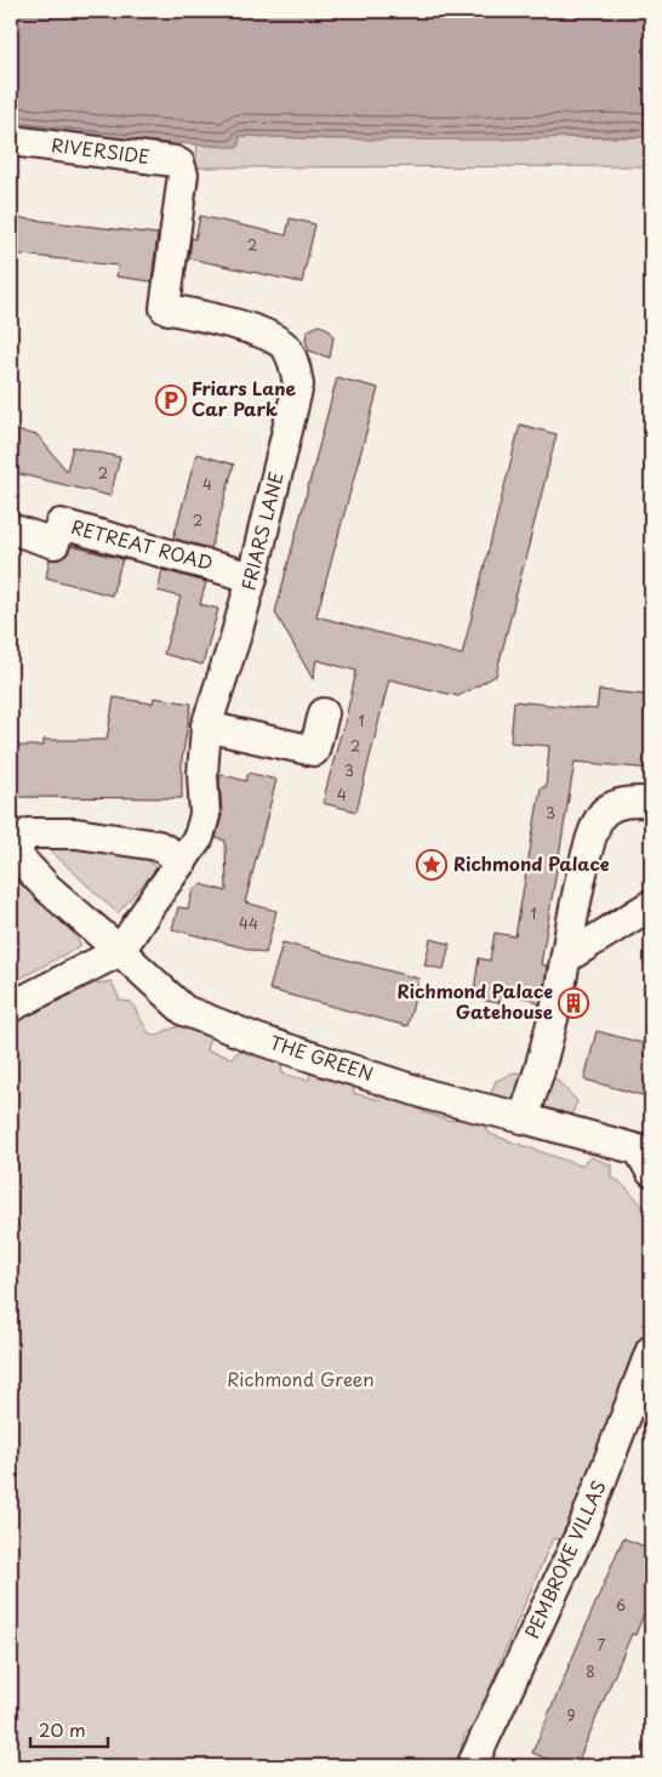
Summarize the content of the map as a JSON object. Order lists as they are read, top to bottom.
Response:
{
  "streets": {
    "street": [
      "RIVERSIDE",
      "FRIARS LANE",
      "RETREAT ROAD",
      "THE GREEN",
      "PEMBROKE VILLAS"
    ]
  },
  "crossings": [
    ["RIVERSIDE", "FRIARS LANE"],
    ["FRIARS LANE", "RETREAT ROAD"],
    ["FRIARS LANE", "THE GREEN"]
  ],
  "parks": ["Richmond Green"],
  "places": {
    "parking": ["Friars Lane Car Park"],
    "place": ["Richmond Palace"],
    "building": ["Richmond Palace Gatehouse"]
  },
  "house_numbers": [
    "2",
    "2",
    "4",
    "2",
    "1",
    "2",
    "3",
    "4",
    "3",
    "1",
    "44",
    "6",
    "7",
    "8",
    "9"
  ],
  "scale_bar": "20 m"
}
